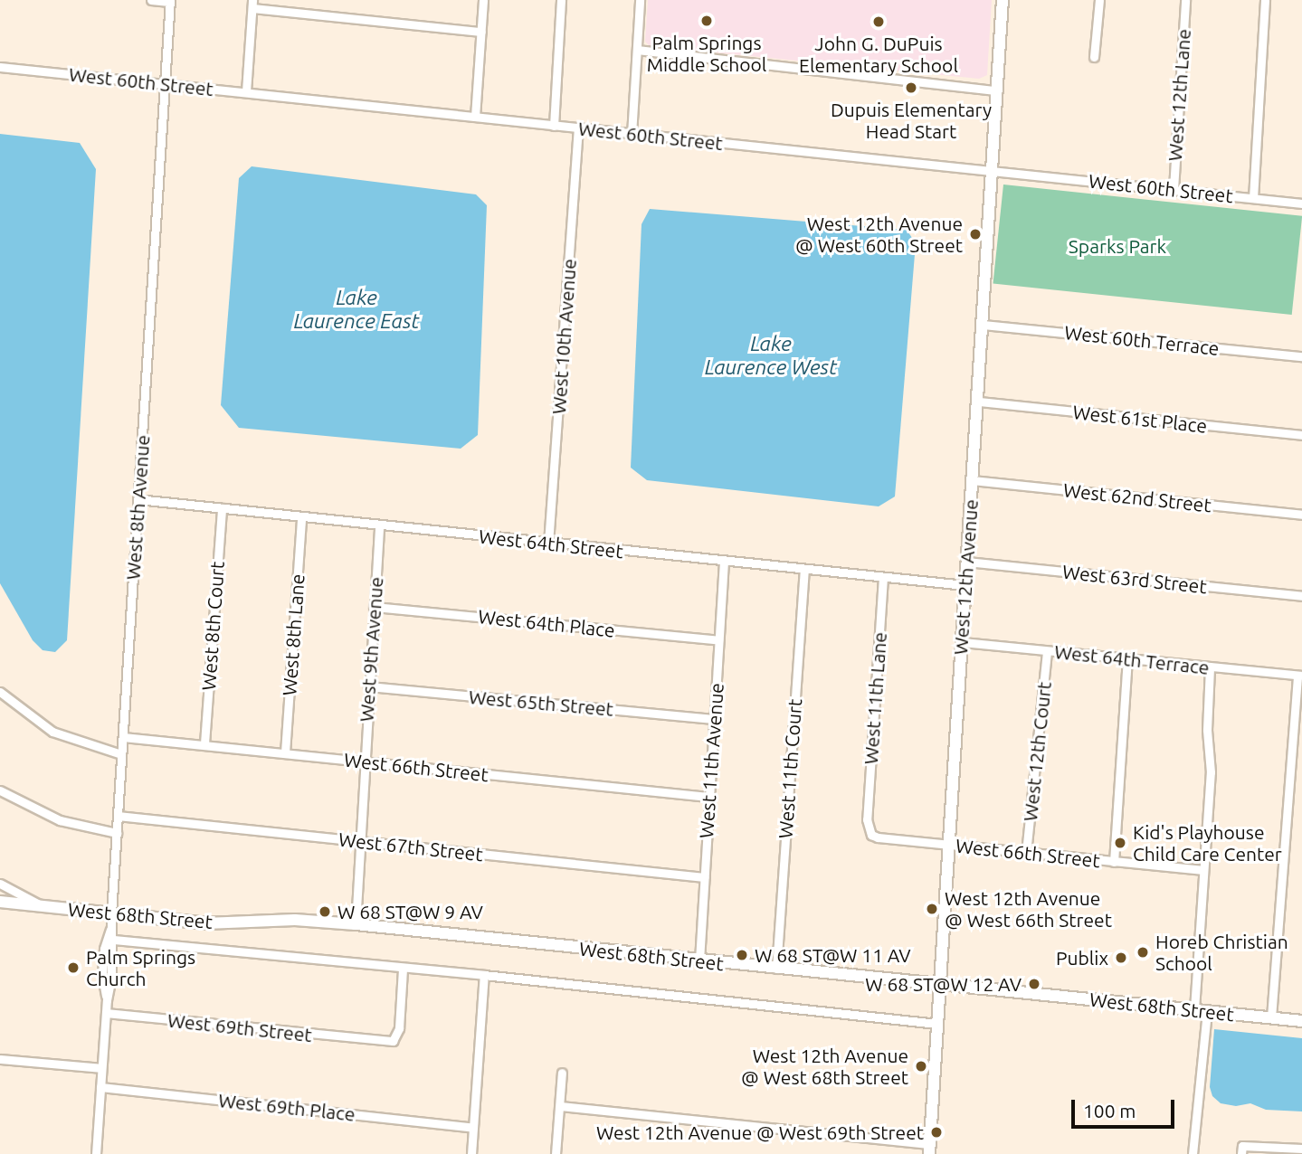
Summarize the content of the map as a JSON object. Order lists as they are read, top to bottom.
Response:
{
  "streets": {
    "main road": ["West 12th Avenue", "West 68th Street"],
    "street": [
      "West 60th Street",
      "West 12th Lane",
      "West 10th Avenue",
      "West 60th Terrace",
      "West 61st Place",
      "West 62nd Street",
      "West 8th Avenue",
      "West 64th Street",
      "West 63rd Street",
      "West 64th Place",
      "West 8th Court",
      "West 8th Lane",
      "West 9th Avenue",
      "West 64th Terrace",
      "West 11th Lane",
      "West 65th Street",
      "West 12th Court",
      "West 11th Avenue",
      "West 66th Street",
      "West 11th Court",
      "West 67th Street",
      "West 69th Street",
      "West 69th Place"
    ]
  },
  "crossings": [
    ["West 60th Street", "West 12th Lane"],
    ["West 60th Street", "West 10th Avenue"],
    ["West 60th Street", "West 8th Avenue"],
    ["West 60th Street", "West 12th Avenue"],
    ["West 10th Avenue", "West 64th Street"],
    ["West 60th Terrace", "West 12th Avenue"],
    ["West 61st Place", "West 12th Avenue"],
    ["West 62nd Street", "West 12th Avenue"],
    ["West 8th Avenue", "West 64th Street"],
    ["West 8th Avenue", "West 66th Street"],
    ["West 8th Avenue", "West 67th Street"],
    ["West 8th Avenue", "West 68th Street"],
    ["West 8th Avenue", "West 69th Street"],
    ["West 8th Avenue", "West 69th Place"],
    ["West 64th Street", "West 12th Avenue"],
    ["West 64th Street", "West 8th Court"],
    ["West 64th Street", "West 8th Lane"],
    ["West 64th Street", "West 9th Avenue"],
    ["West 64th Street", "West 11th Lane"],
    ["West 64th Street", "West 11th Avenue"],
    ["West 64th Street", "West 11th Court"],
    ["West 12th Avenue", "West 63rd Street"],
    ["West 12th Avenue", "West 64th Terrace"],
    ["West 12th Avenue", "West 66th Street"],
    ["West 12th Avenue", "West 68th Street"],
    ["West 64th Place", "West 9th Avenue"],
    ["West 64th Place", "West 11th Avenue"],
    ["West 8th Court", "West 66th Street"],
    ["West 8th Lane", "West 66th Street"],
    ["West 9th Avenue", "West 65th Street"],
    ["West 9th Avenue", "West 66th Street"],
    ["West 9th Avenue", "West 67th Street"],
    ["West 9th Avenue", "West 68th Street"],
    ["West 64th Terrace", "West 12th Court"],
    ["West 11th Lane", "West 66th Street"],
    ["West 65th Street", "West 11th Avenue"],
    ["West 12th Court", "West 66th Street"],
    ["West 11th Avenue", "West 66th Street"],
    ["West 11th Avenue", "West 67th Street"],
    ["West 11th Avenue", "West 68th Street"],
    ["West 11th Court", "West 68th Street"],
    ["West 68th Street", "West 69th Street"]
  ],
  "water": ["Lake Laurence East", "Lake Laurence West"],
  "parks": ["Sparks Park"],
  "places": [
    "Palm Springs Middle School",
    "John G. DuPuis Elementary School",
    "Dupuis Elementary Head Start",
    "West 12th Avenue @ West 60th Street",
    "Kid's Playhouse Child Care Center",
    "West 12th Avenue @ West 66th Street",
    "W 68 ST@W 9 AV",
    "Horeb Christian School",
    "W 68 ST@W 11 AV",
    "Publix",
    "Palm Springs Church",
    "W 68 ST@W 12 AV",
    "West 12th Avenue @ West 68th Street",
    "West 12th Avenue @ West 69th Street"
  ],
  "scale_bar": "100 m"
}
